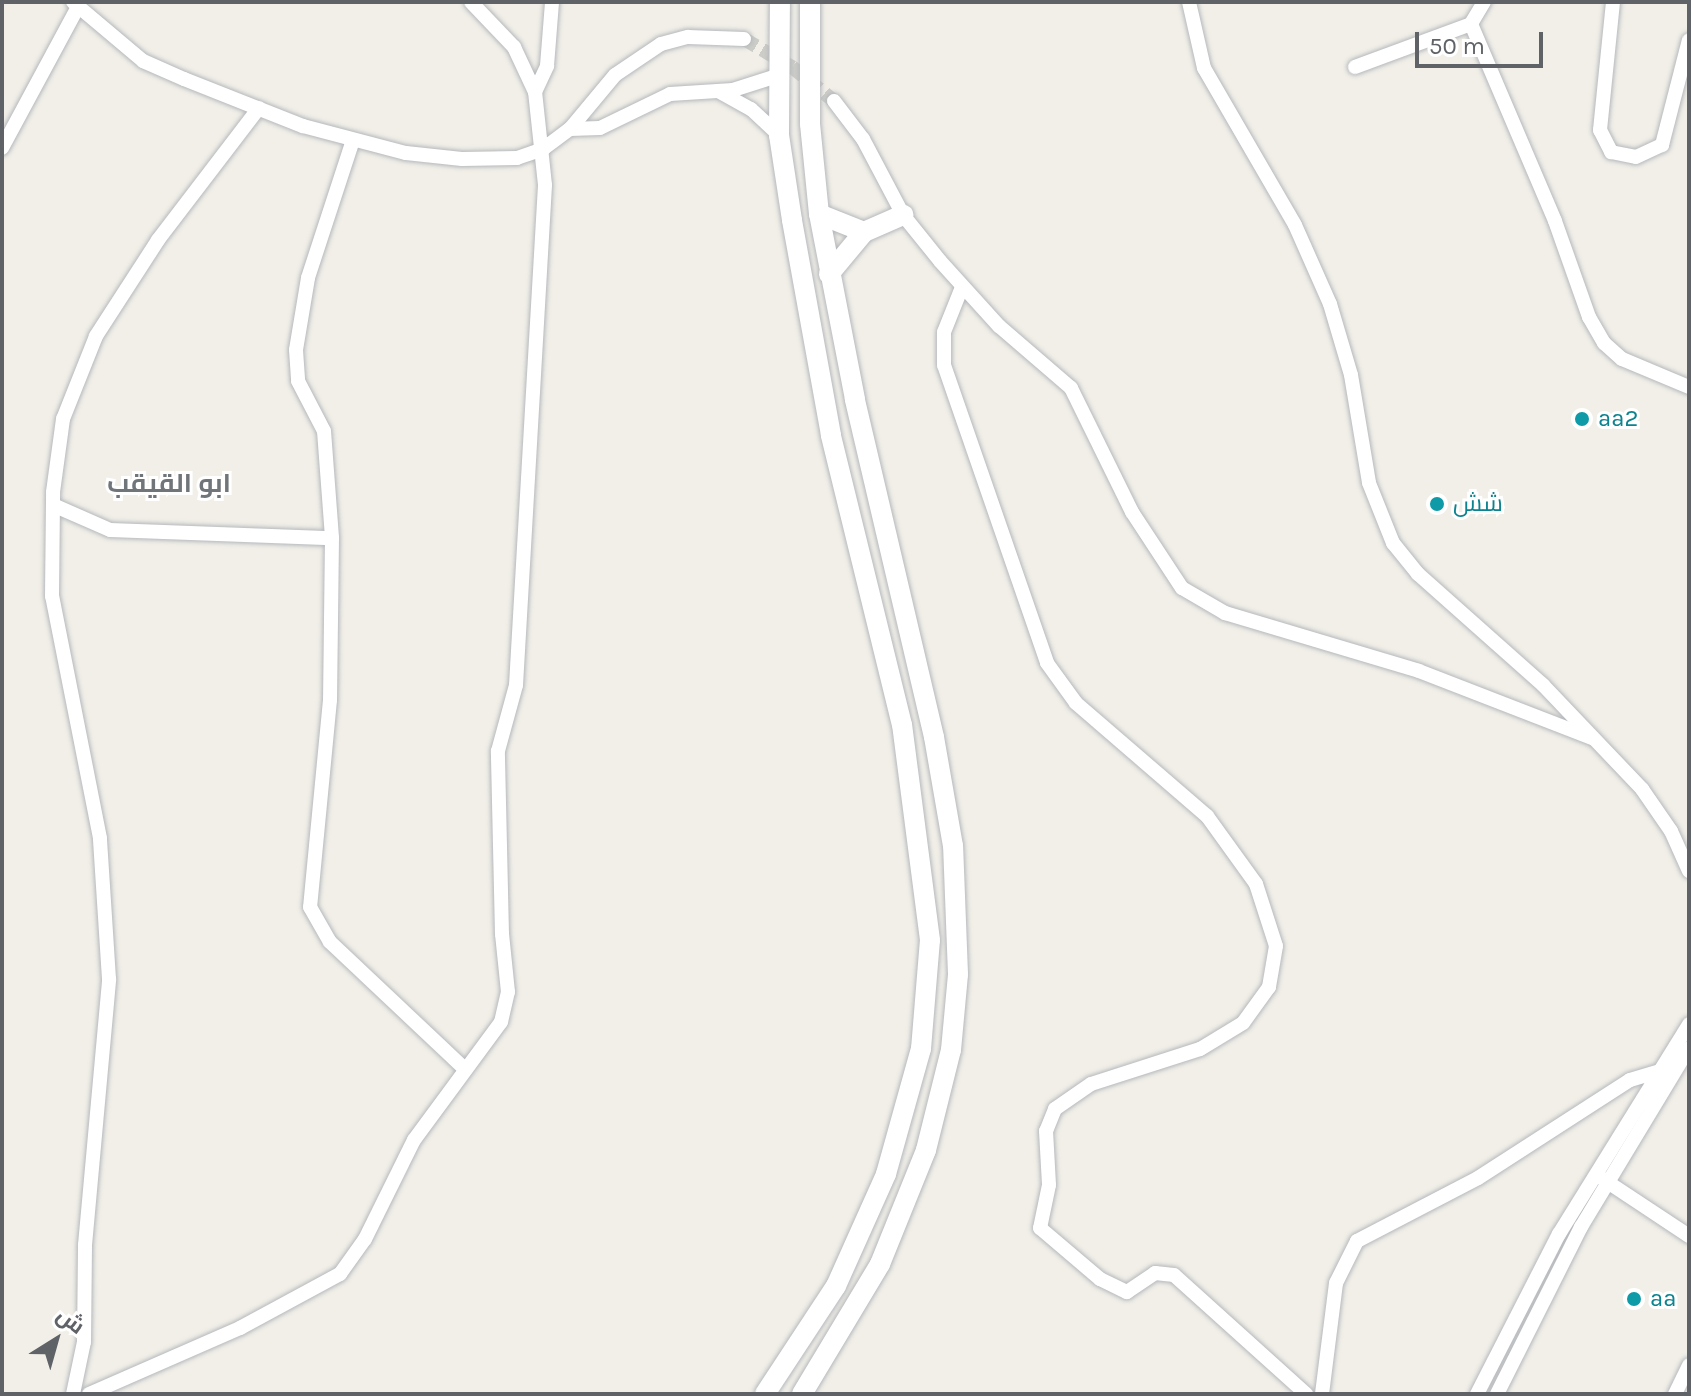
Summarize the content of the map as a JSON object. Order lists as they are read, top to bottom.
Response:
{
  "districts": ["ابو القيقب"],
  "places": ["aa2", "شش", "aa"],
  "scale_bar": "50 m",
  "north": "top right"
}
